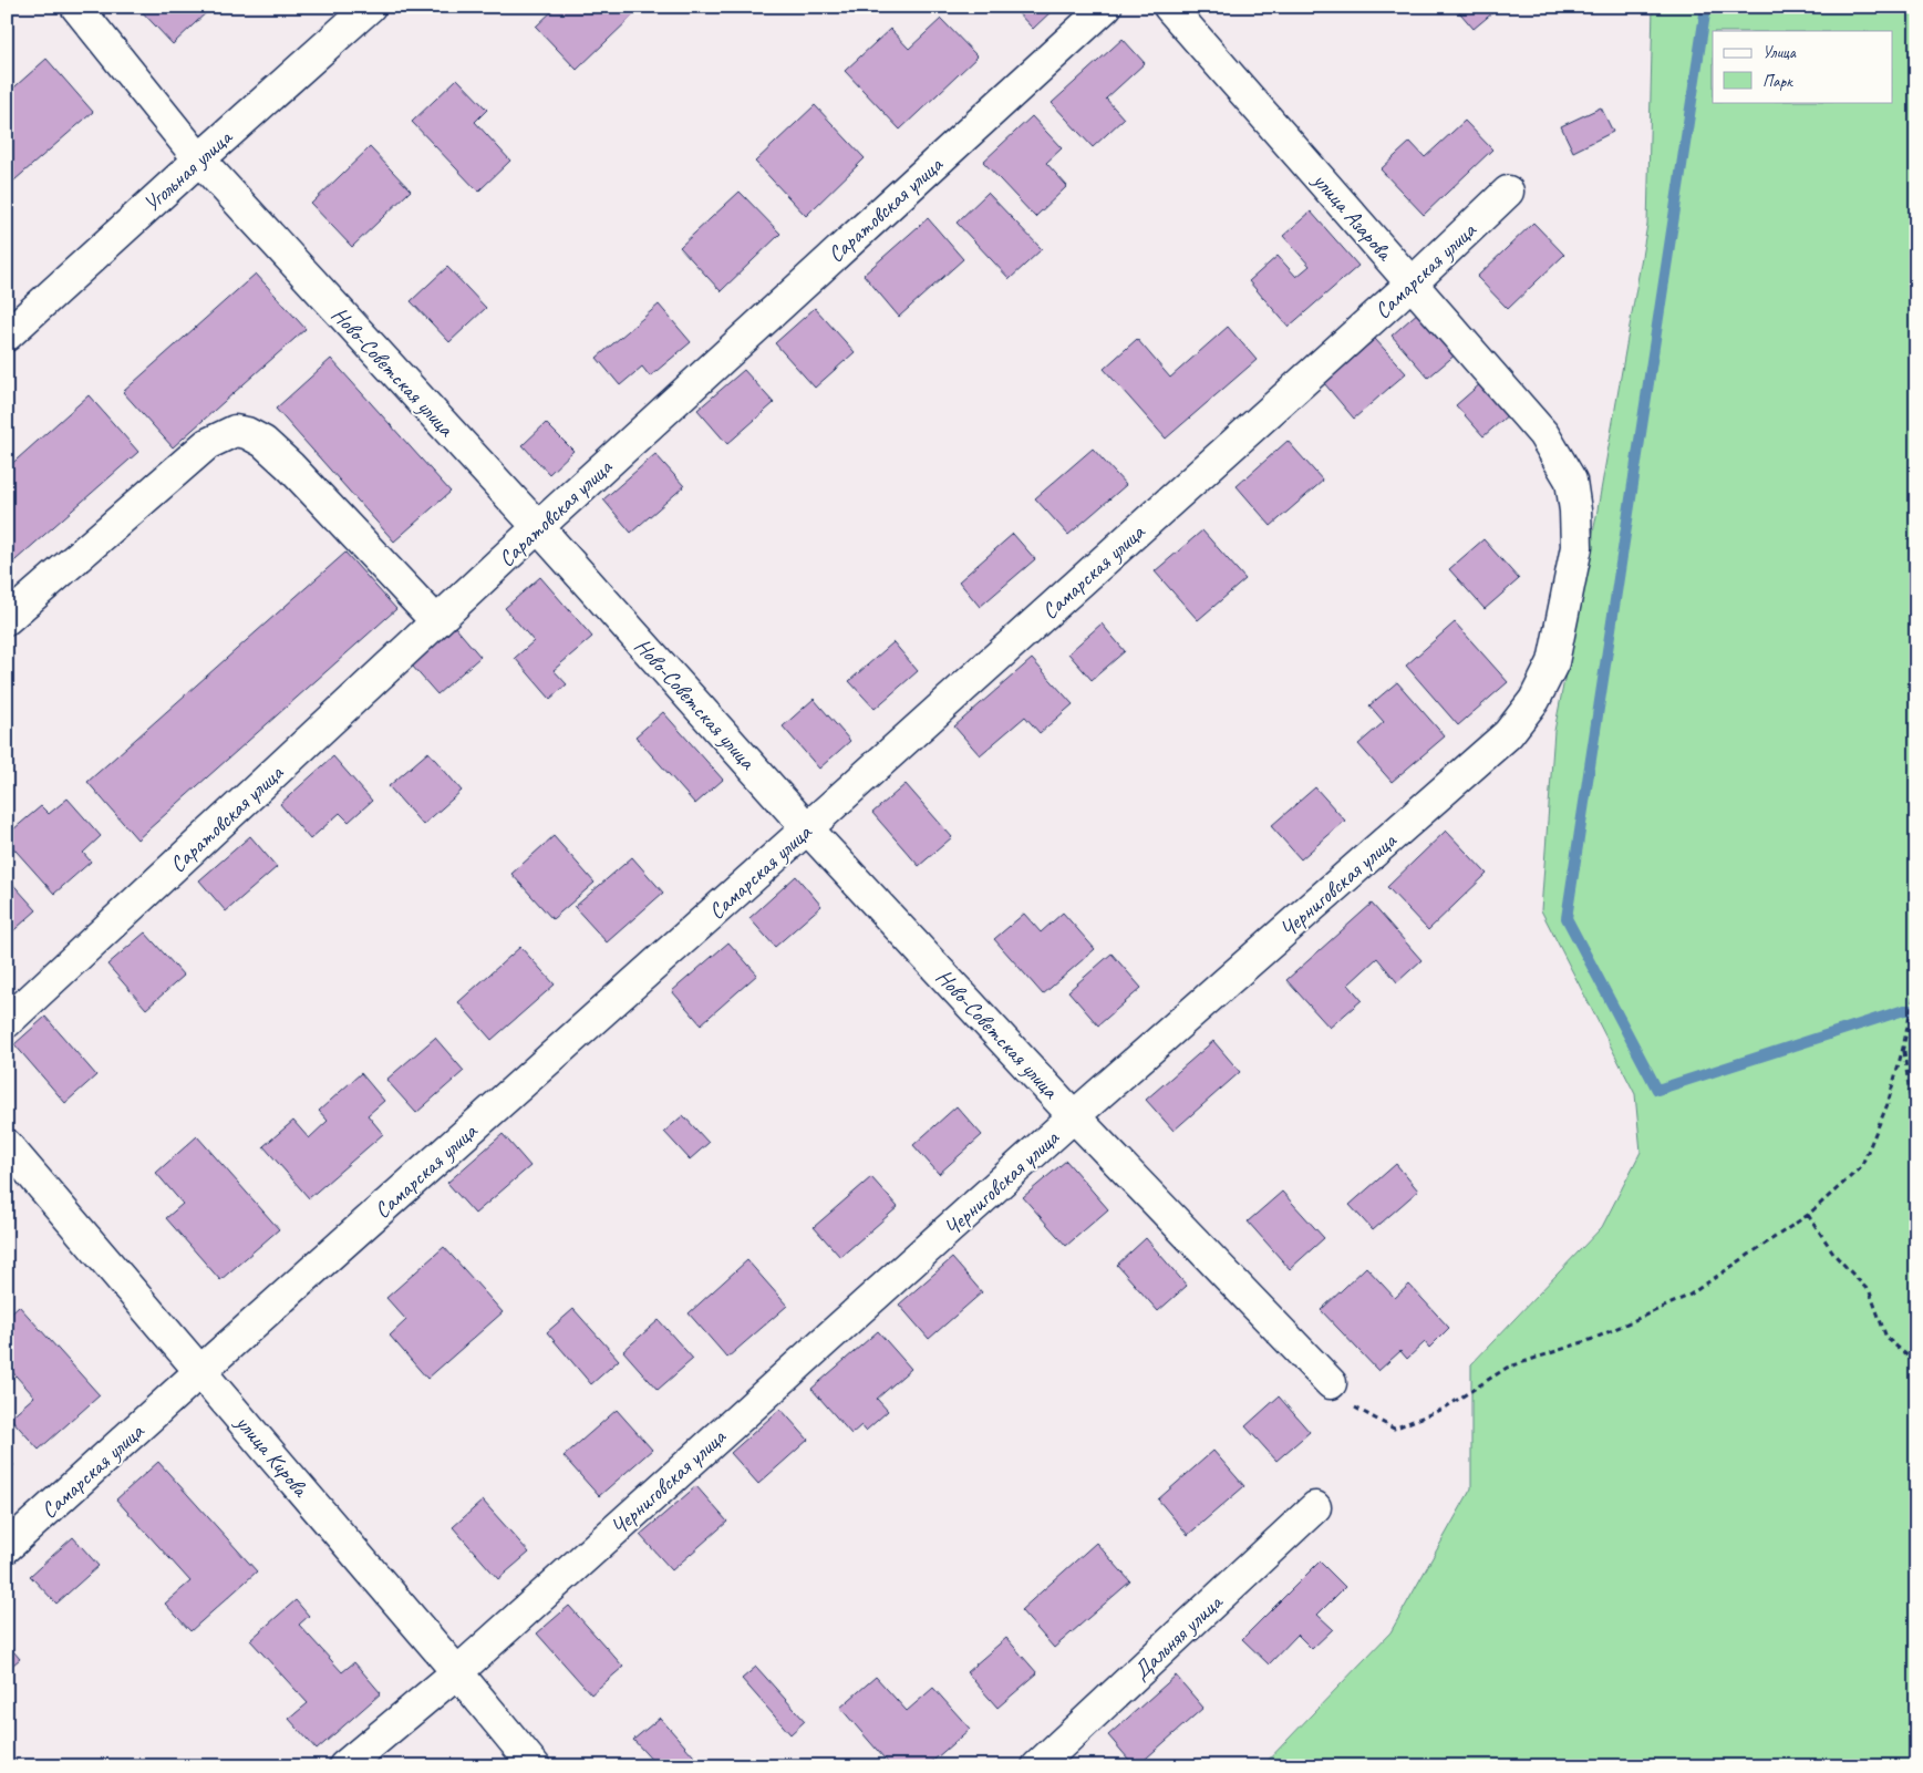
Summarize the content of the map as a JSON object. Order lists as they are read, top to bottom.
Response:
{
  "streets": {
    "street": [
      "Угольная улица",
      "Саратовская улица",
      "улица Азарова",
      "Самарская улица",
      "Ново-Советская улица",
      "Черниговская улица",
      "улица Кирова",
      "Дальняя улица"
    ]
  },
  "crossings": [
    ["Угольная улица", "Ново-Советская улица"],
    ["Саратовская улица", "Ново-Советская улица"],
    ["улица Азарова", "Самарская улица"],
    ["улица Азарова", "Черниговская улица"],
    ["Самарская улица", "Ново-Советская улица"],
    ["Самарская улица", "улица Кирова"],
    ["Ново-Советская улица", "Черниговская улица"],
    ["Черниговская улица", "улица Кирова"]
  ],
  "legend": ["Улица", "Парк"]
}
